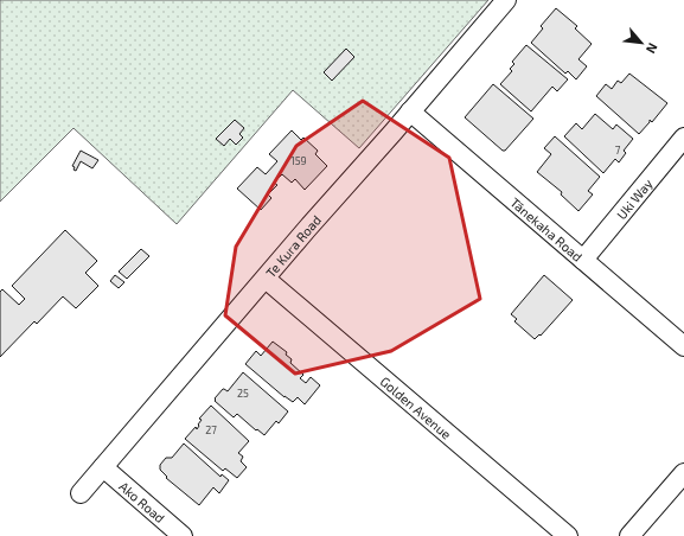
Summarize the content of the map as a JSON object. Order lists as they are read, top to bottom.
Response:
{
  "streets": {
    "street": [
      "Uki Way",
      "Tānekaha Road",
      "Te Kura Road",
      "Golden Avenue",
      "Ako Road"
    ]
  },
  "crossings": [
    ["Uki Way", "Tānekaha Road"],
    ["Tānekaha Road", "Te Kura Road"],
    ["Te Kura Road", "Golden Avenue"],
    ["Te Kura Road", "Ako Road"]
  ],
  "house_numbers": [
    "7",
    "159",
    "25",
    "27"
  ],
  "north": "bottom right"
}
